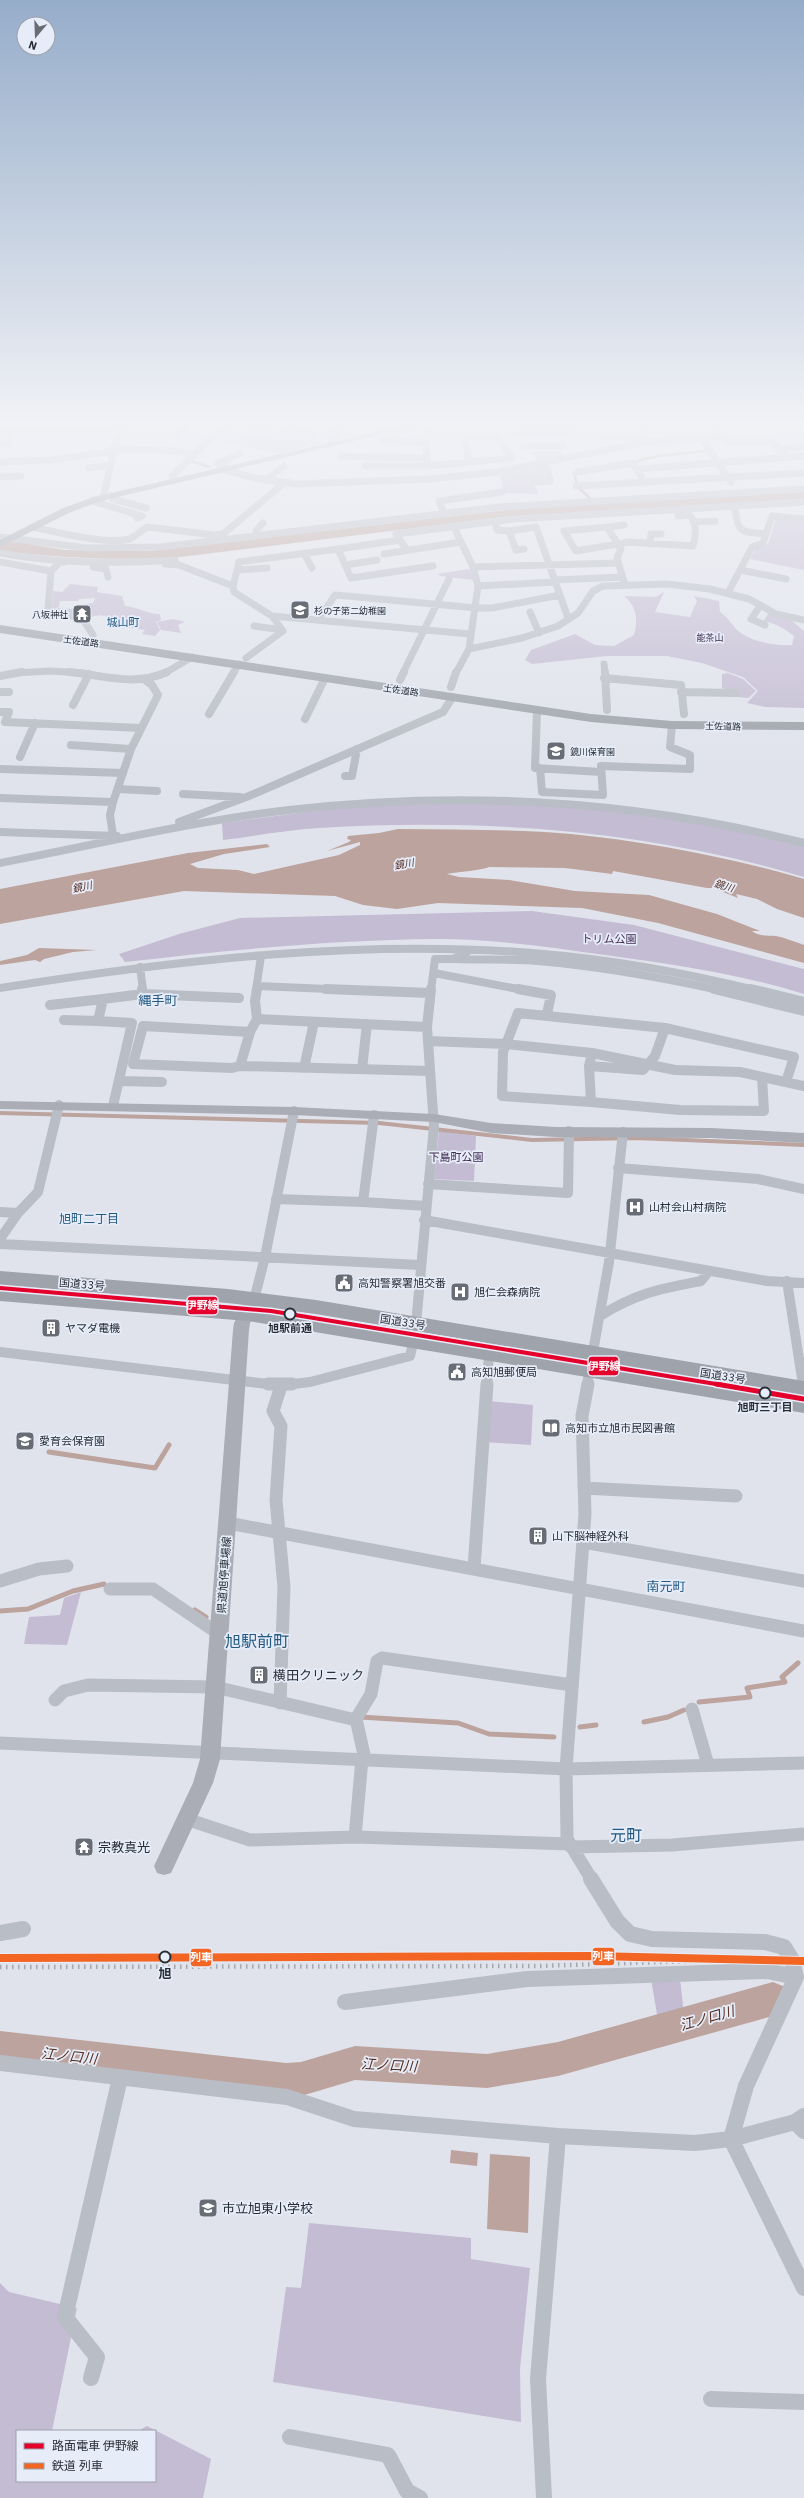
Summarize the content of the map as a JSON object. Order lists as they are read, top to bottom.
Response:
{
  "streets": {
    "highway": ["土佐道路", "国道33号"],
    "street": ["県道旭停車場線"]
  },
  "crossings": [
    ["国道33号", "県道旭停車場線"]
  ],
  "districts": [
    "城山町",
    "縄手町",
    "旭町二丁目",
    "南元町",
    "旭駅前町",
    "元町"
  ],
  "water": ["鏡川", "江ノ口川"],
  "parks": ["能茶山", "トリム公園", "下島町公園"],
  "places": {
    "school or university": [
      "杉の子第二幼稚園",
      "鏡川保育園",
      "愛育会保育園",
      "市立旭東小学校"
    ],
    "temple": ["八坂神社", "宗教真光"],
    "hospital": ["山村会山村病院", "旭仁会森病院"],
    "public building": ["高知警察署旭交番", "高知旭郵便局"],
    "other": ["旭駅前通", "旭町三丁目", "旭"],
    "building": ["ヤマダ電機", "山下脳神経外科", "横田クリニック"],
    "library": ["高知市立旭市民図書館"]
  },
  "lines": ["tram line 伊野線", "rail line 列車"],
  "legend": ["路面電車 伊野線", "鉄道 列車"],
  "north": "bottom"
}
